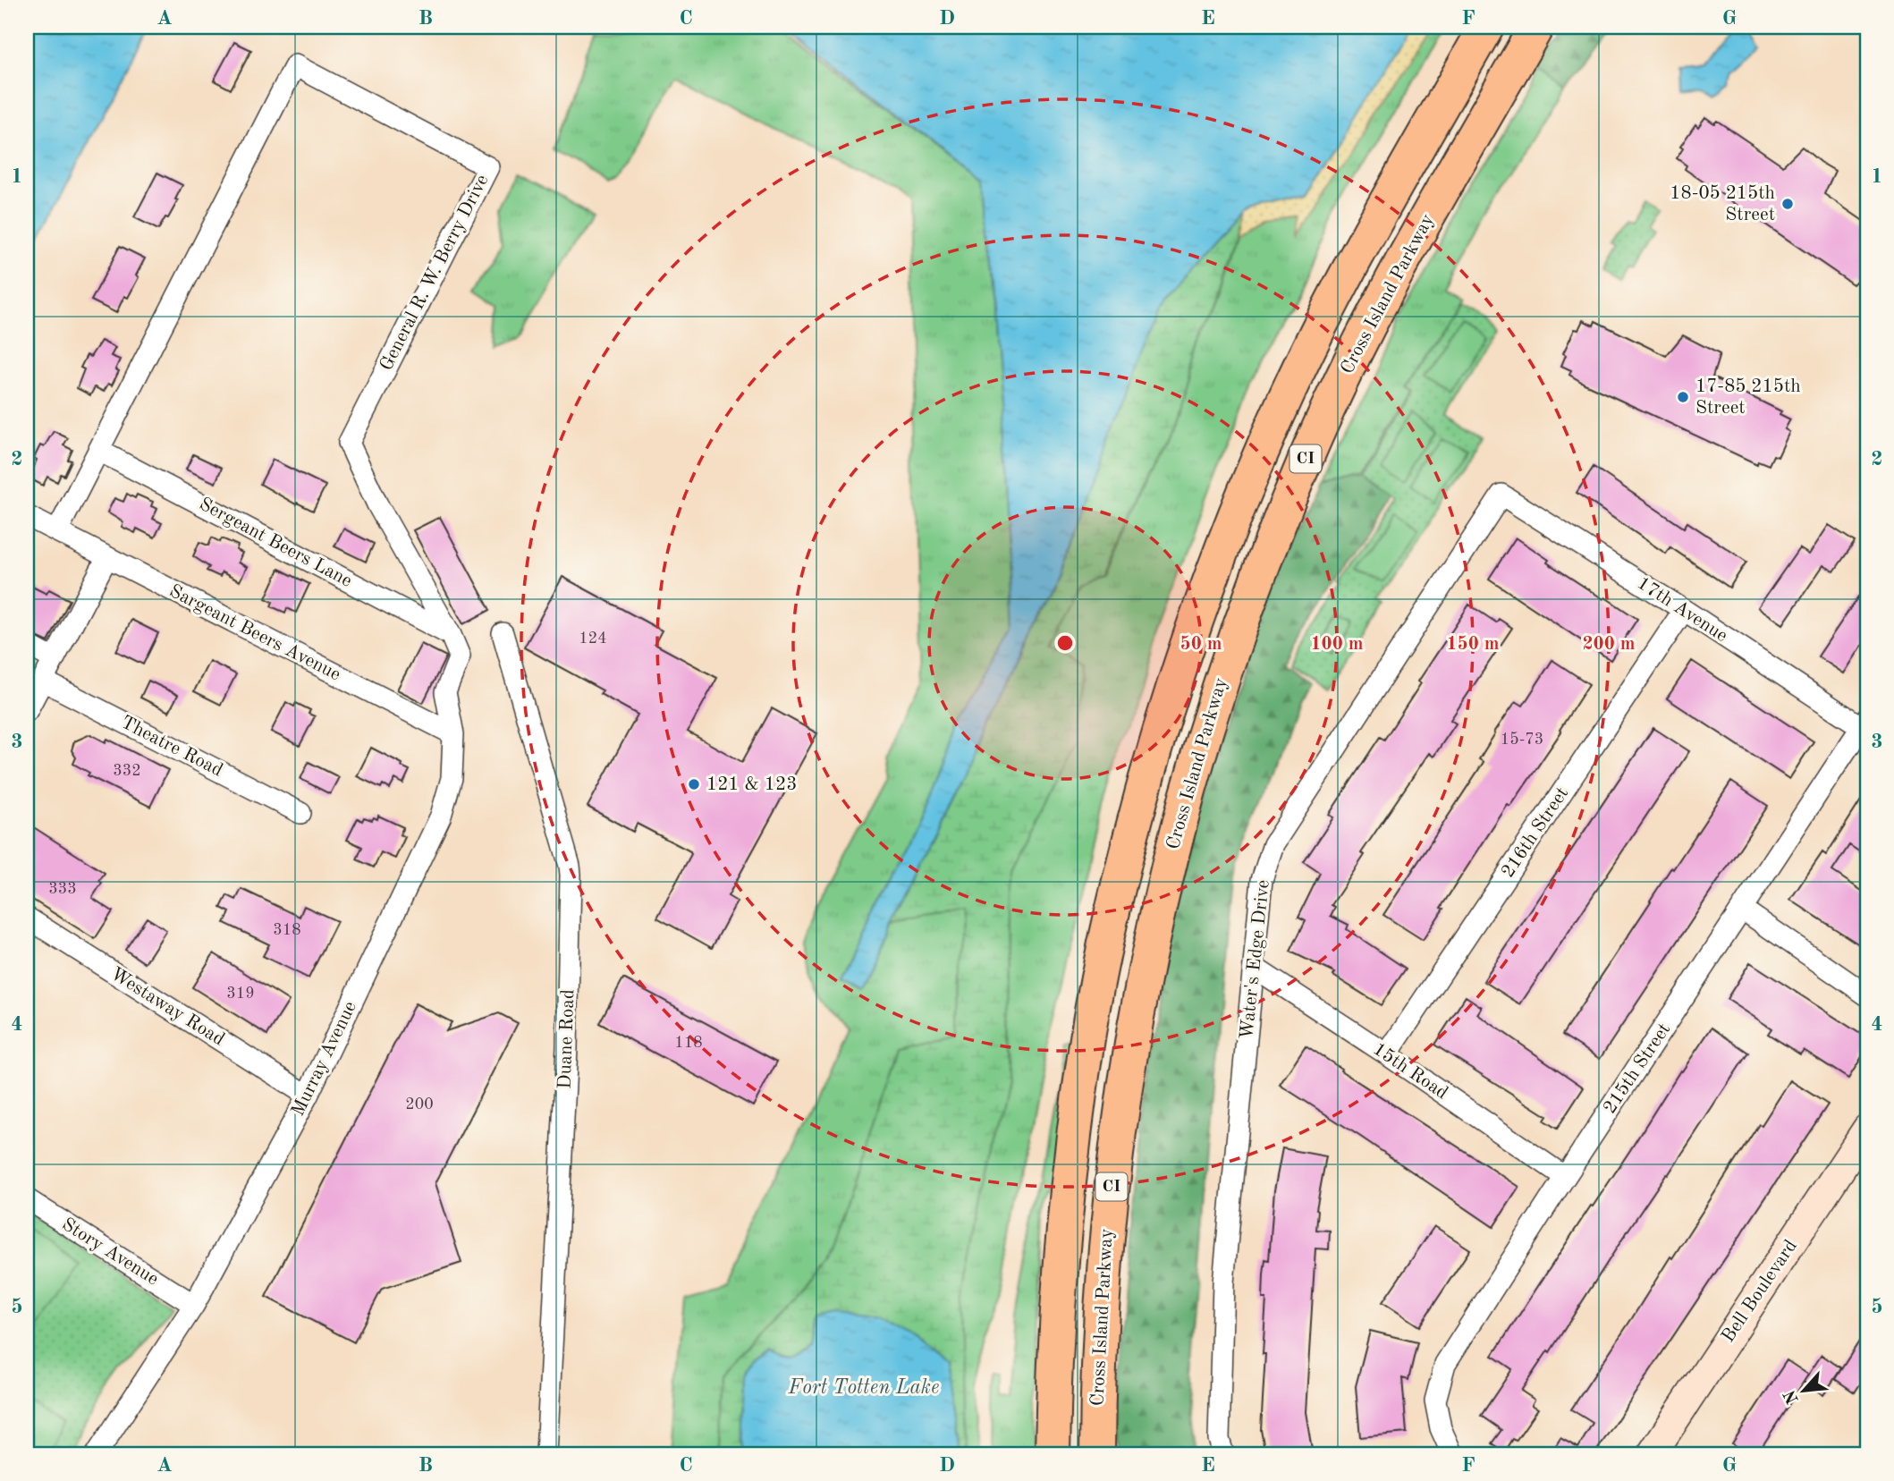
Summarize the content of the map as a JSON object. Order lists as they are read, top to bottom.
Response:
{
  "streets": {
    "highway": ["Cross Island Parkway", "CI"],
    "street": [
      "General R. W. Berry Drive",
      "Sergeant Beers Lane",
      "17th Avenue",
      "Sargeant Beers Avenue",
      "Theatre Road",
      "216th Street",
      "Water's Edge Drive",
      "Westaway Road",
      "Duane Road",
      "Murray Avenue",
      "215th Street",
      "15th Road",
      "Story Avenue",
      "Bell Boulevard"
    ]
  },
  "crossings": [
    ["General R. W. Berry Drive", "Sergeant Beers Lane"],
    ["General R. W. Berry Drive", "Sargeant Beers Avenue"],
    ["General R. W. Berry Drive", "Murray Avenue"],
    ["Sergeant Beers Lane", "Murray Avenue"],
    ["17th Avenue", "216th Street"],
    ["17th Avenue", "Water's Edge Drive"],
    ["17th Avenue", "215th Street"],
    ["Sargeant Beers Avenue", "Murray Avenue"],
    ["216th Street", "15th Road"],
    ["Water's Edge Drive", "15th Road"],
    ["Westaway Road", "Murray Avenue"],
    ["Murray Avenue", "Story Avenue"],
    ["215th Street", "15th Road"]
  ],
  "water": ["Fort Totten Lake"],
  "places": ["18-05 215th Street", "17-85 215th Street", "121 & 123"],
  "house_numbers": [
    "124",
    "15-73",
    "332",
    "333",
    "318",
    "319",
    "118",
    "200"
  ],
  "north": "bottom left",
  "grid": {
    "columns": [
      "A",
      "B",
      "C",
      "D",
      "E",
      "F",
      "G"
    ],
    "rows": [
      "1",
      "2",
      "3",
      "4",
      "5"
    ]
  },
  "rings": [
    "50 m",
    "100 m",
    "150 m",
    "200 m"
  ]
}
